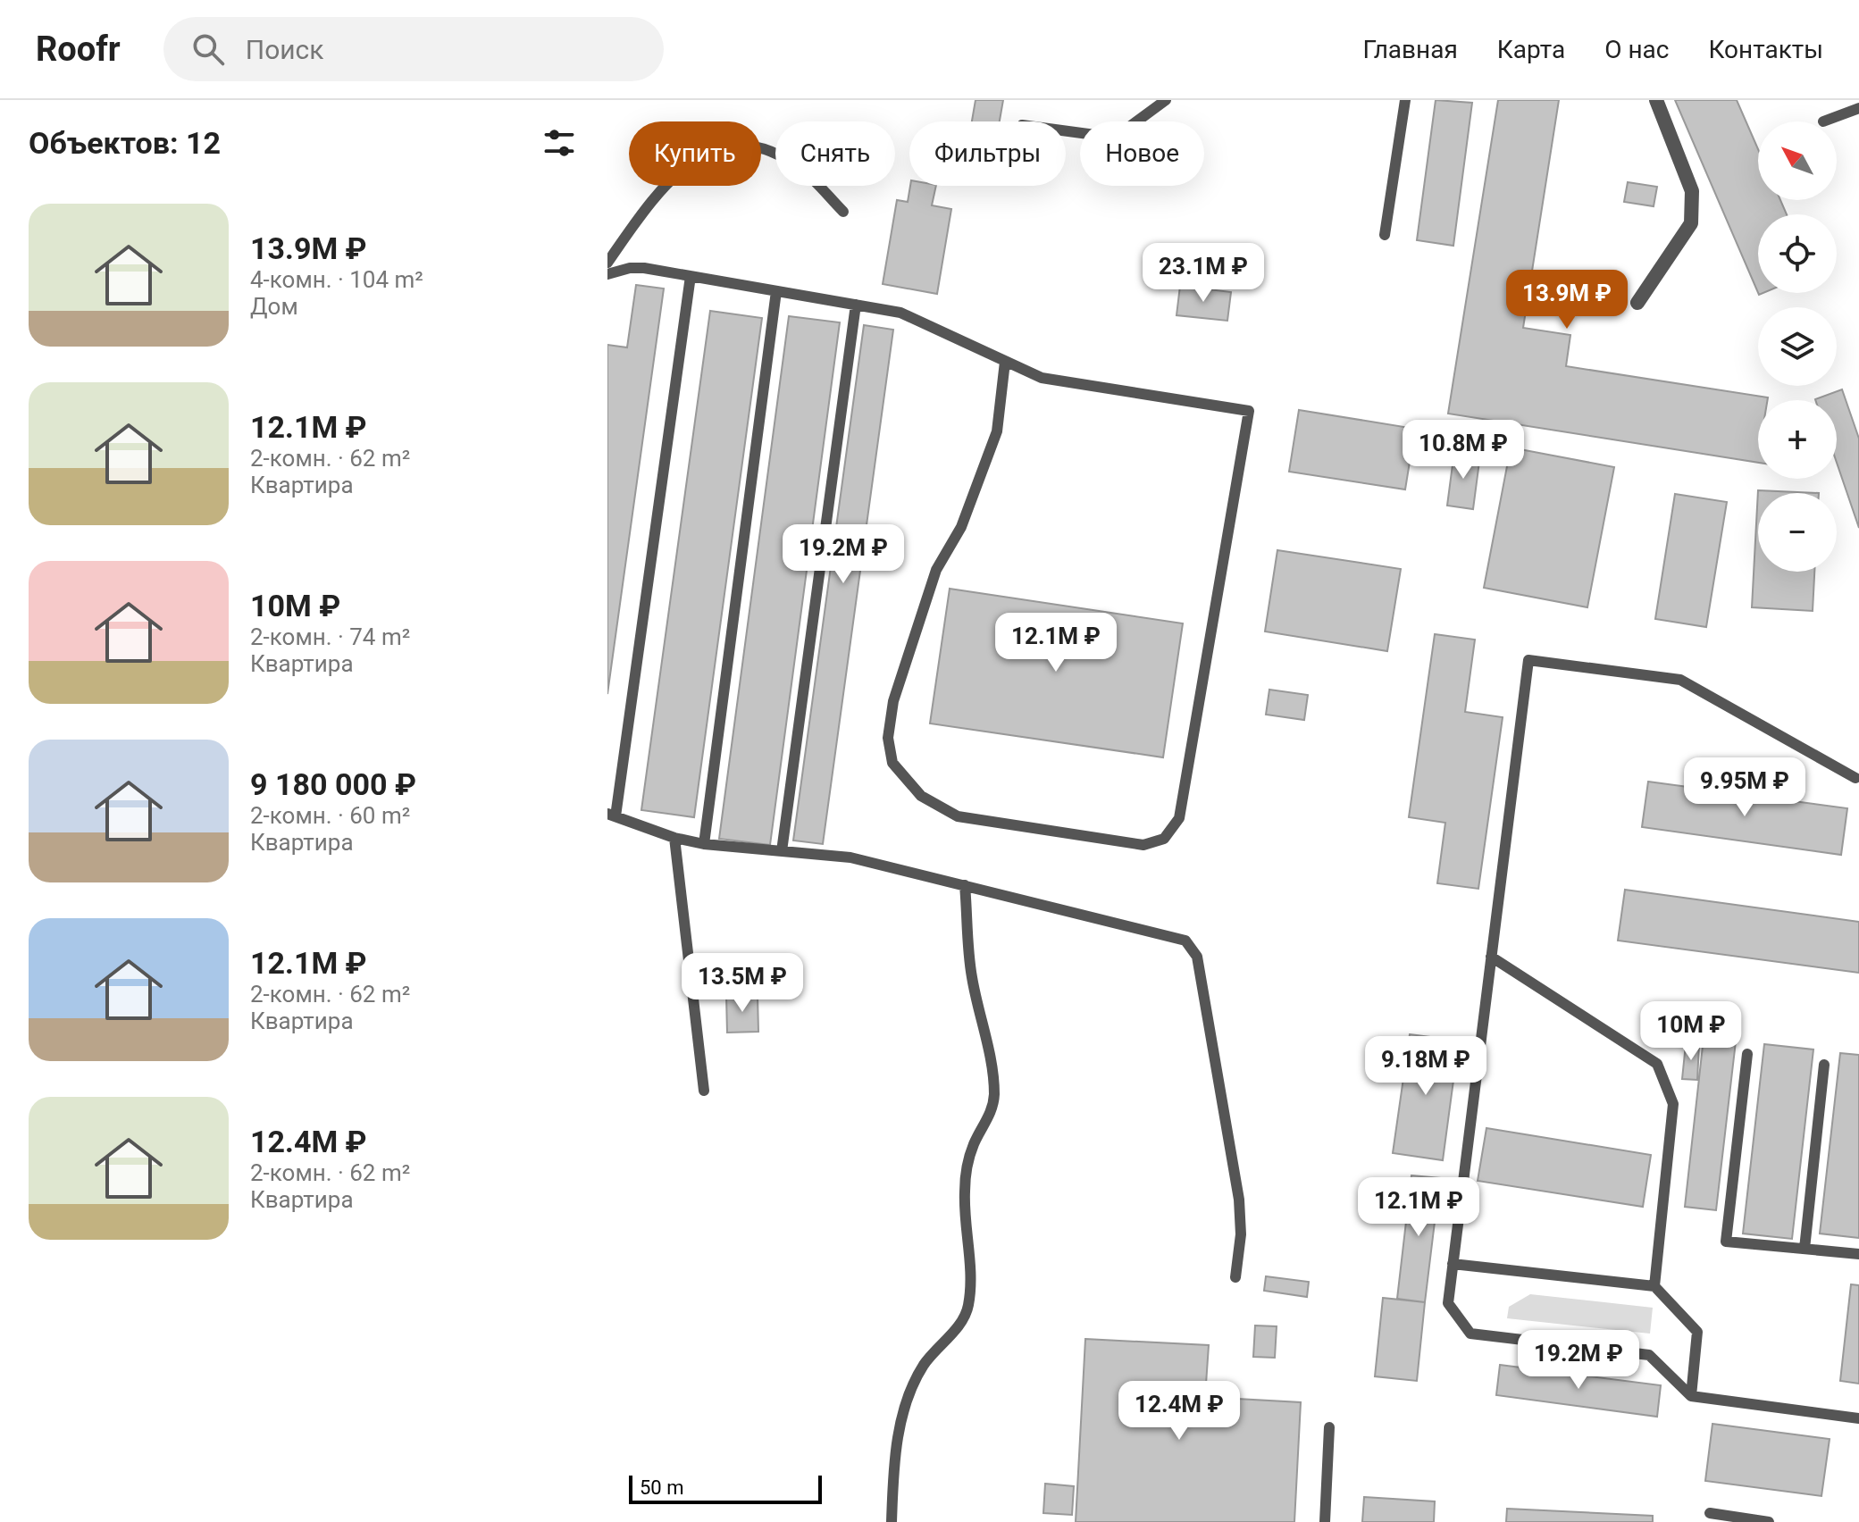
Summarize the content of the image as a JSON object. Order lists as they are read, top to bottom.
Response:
{
  "scale_bar": "50 m",
  "north": "top left",
  "page": {
    "header": "Roofr",
    "search": "Поиск",
    "nav": [
      "Главная",
      "Карта",
      "О нас",
      "Контакты"
    ],
    "heading": "Объектов: 12",
    "map_buttons": ["+", "−"],
    "chip": [
      "Купить",
      "Снять",
      "Фильтры",
      "Новое"
    ],
    "list": [
      {
        "name": "13.9M ₽",
        "note": "4-комн. · 104 m² · Дом"
      },
      {
        "name": "12.1M ₽",
        "note": "2-комн. · 62 m² · Квартира"
      },
      {
        "name": "10M ₽",
        "note": "2-комн. · 74 m² · Квартира"
      },
      {
        "name": "9 180 000 ₽",
        "note": "2-комн. · 60 m² · Квартира"
      },
      {
        "name": "12.1M ₽",
        "note": "2-комн. · 62 m² · Квартира"
      },
      {
        "name": "12.4M ₽",
        "note": "2-комн. · 62 m² · Квартира"
      }
    ],
    "price": [
      "23.1M ₽",
      "13.9M ₽",
      "10.8M ₽",
      "19.2M ₽",
      "12.1M ₽",
      "9.95M ₽",
      "13.5M ₽",
      "10M ₽",
      "9.18M ₽",
      "12.1M ₽",
      "19.2M ₽",
      "12.4M ₽"
    ],
    "scale": "50 m"
  }
}
